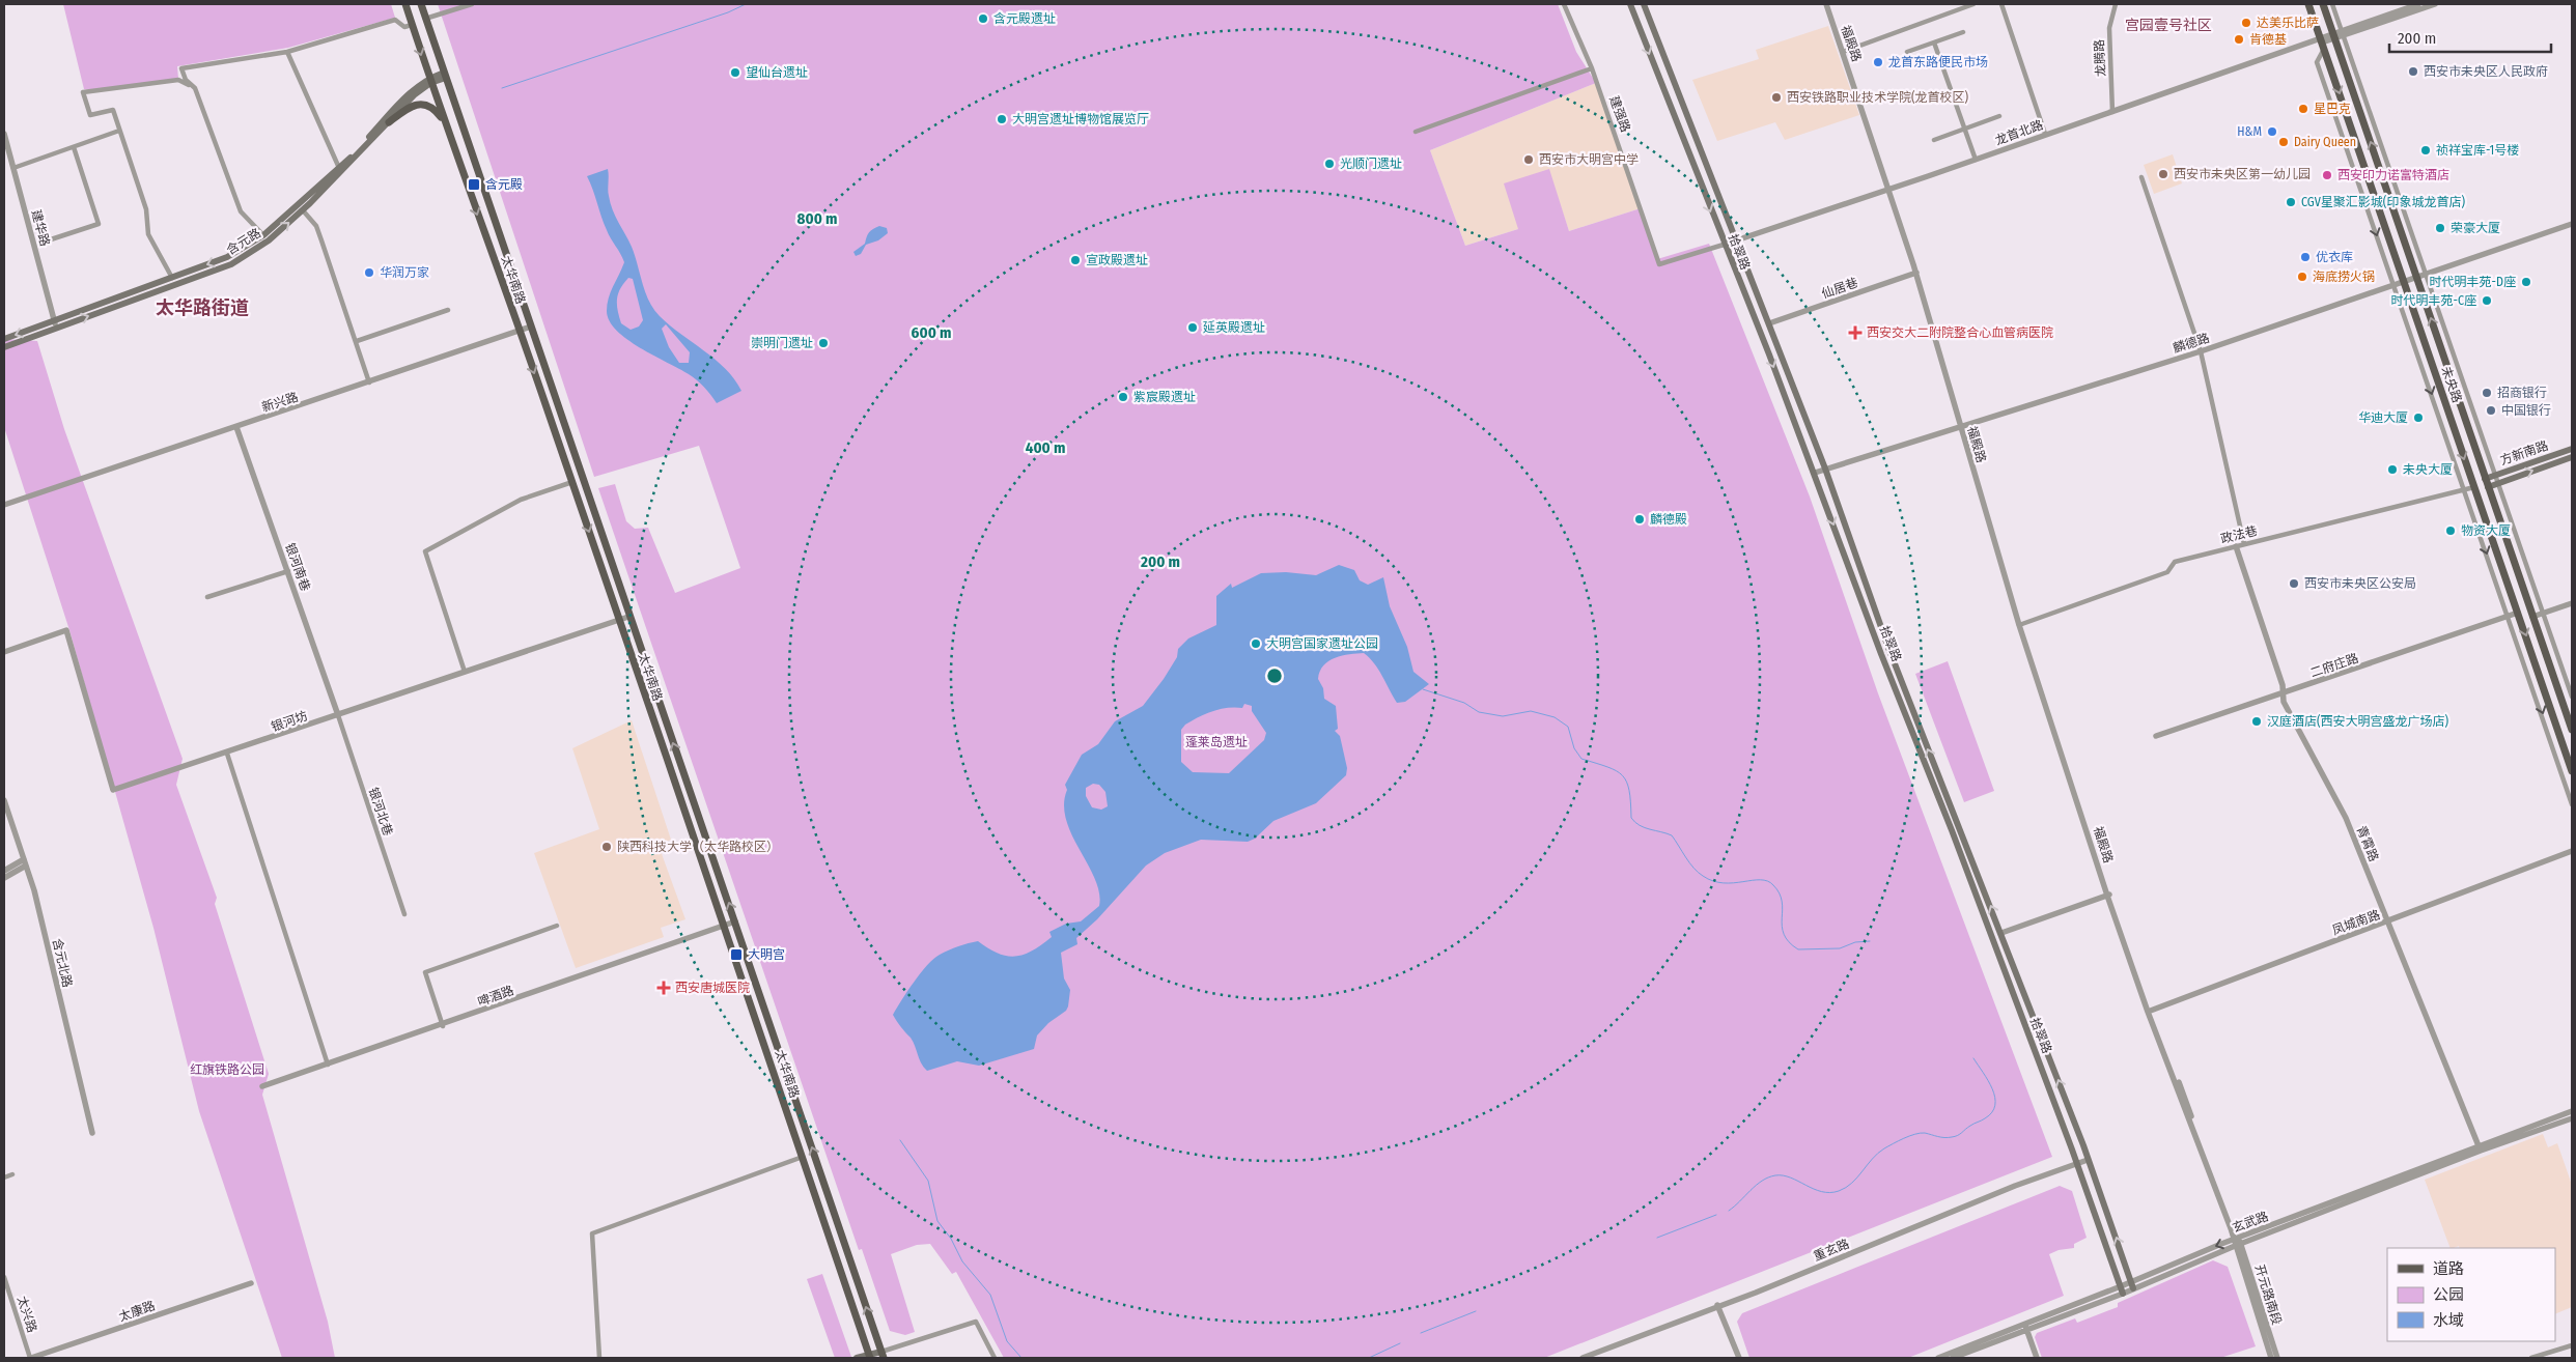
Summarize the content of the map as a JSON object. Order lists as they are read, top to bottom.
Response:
{
  "streets": {
    "main road": [
      "含元路",
      "拾翠路",
      "太华南路",
      "未央路",
      "方新南路"
    ],
    "street": [
      "福殿路",
      "龙腾路",
      "建强路",
      "龙首北路",
      "建华路",
      "仙居巷",
      "麟德路",
      "新兴路",
      "政法巷",
      "银河南巷",
      "二府庄路",
      "银河坊",
      "银河北巷",
      "青霄路",
      "凤城南路",
      "含元北路",
      "啤酒路",
      "玄武路",
      "重玄路",
      "开元路南段",
      "太康路",
      "太兴路"
    ]
  },
  "crossings": [
    ["福殿路", "龙首北路"],
    ["福殿路", "仙居巷"],
    ["福殿路", "麟德路"],
    ["福殿路", "政法巷"],
    ["福殿路", "凤城南路"],
    ["福殿路", "玄武路"],
    ["福殿路", "开元路南段"],
    ["龙腾路", "龙首北路"],
    ["建强路", "龙首北路"],
    ["建强路", "拾翠路"],
    ["龙首北路", "拾翠路"],
    ["龙首北路", "未央路"],
    ["建华路", "含元路"],
    ["含元路", "太华南路"],
    ["拾翠路", "仙居巷"],
    ["拾翠路", "麟德路"],
    ["拾翠路", "玄武路"],
    ["拾翠路", "重玄路"],
    ["太华南路", "新兴路"],
    ["太华南路", "银河坊"],
    ["太华南路", "啤酒路"],
    ["麟德路", "未央路"],
    ["未央路", "方新南路"],
    ["未央路", "政法巷"],
    ["未央路", "二府庄路"],
    ["新兴路", "银河南巷"],
    ["政法巷", "青霄路"],
    ["银河南巷", "银河坊"],
    ["银河南巷", "银河北巷"],
    ["二府庄路", "青霄路"],
    ["银河坊", "银河北巷"],
    ["青霄路", "凤城南路"],
    ["青霄路", "玄武路"],
    ["玄武路", "开元路南段"],
    ["太康路", "太兴路"]
  ],
  "districts": ["宫园壹号社区", "太华路街道"],
  "parks": ["蓬莱岛遗址", "红旗铁路公园"],
  "places": {
    "other": [
      "含元殿遗址",
      "达美乐比萨",
      "肯德基",
      "龙首东路便民市场",
      "西安市未央区人民政府",
      "望仙台遗址",
      "西安铁路职业技术学院(龙首校区)",
      "星巴克",
      "大明宫遗址博物馆展览厅",
      "H&M",
      "Dairy Queen",
      "祯祥宝库-1号楼",
      "西安市大明宫中学",
      "光顺门遗址",
      "西安市未央区第一幼儿园",
      "西安印力诺富特酒店",
      "CGV星聚汇影城(印象城龙首店)",
      "荣豪大厦",
      "优衣库",
      "宣政殿遗址",
      "华润万家",
      "海底捞火锅",
      "时代明丰苑-D座",
      "时代明丰苑-C座",
      "延英殿遗址",
      "崇明门遗址",
      "招商银行",
      "紫宸殿遗址",
      "中国银行",
      "华迪大厦",
      "未央大厦",
      "麟德殿",
      "物资大厦",
      "西安市未央区公安局",
      "大明宫国家遗址公园",
      "汉庭酒店(西安大明宫盛龙广场店)",
      "陕西科技大学（太华路校区）"
    ],
    "transit": ["含元殿", "大明宫"],
    "health": ["西安交大二附院整合心血管病医院", "西安唐城医院"]
  },
  "legend": ["道路", "公园", "水域"],
  "scale_bar": "200 m",
  "rings": [
    "800 m",
    "600 m",
    "400 m",
    "200 m"
  ]
}
